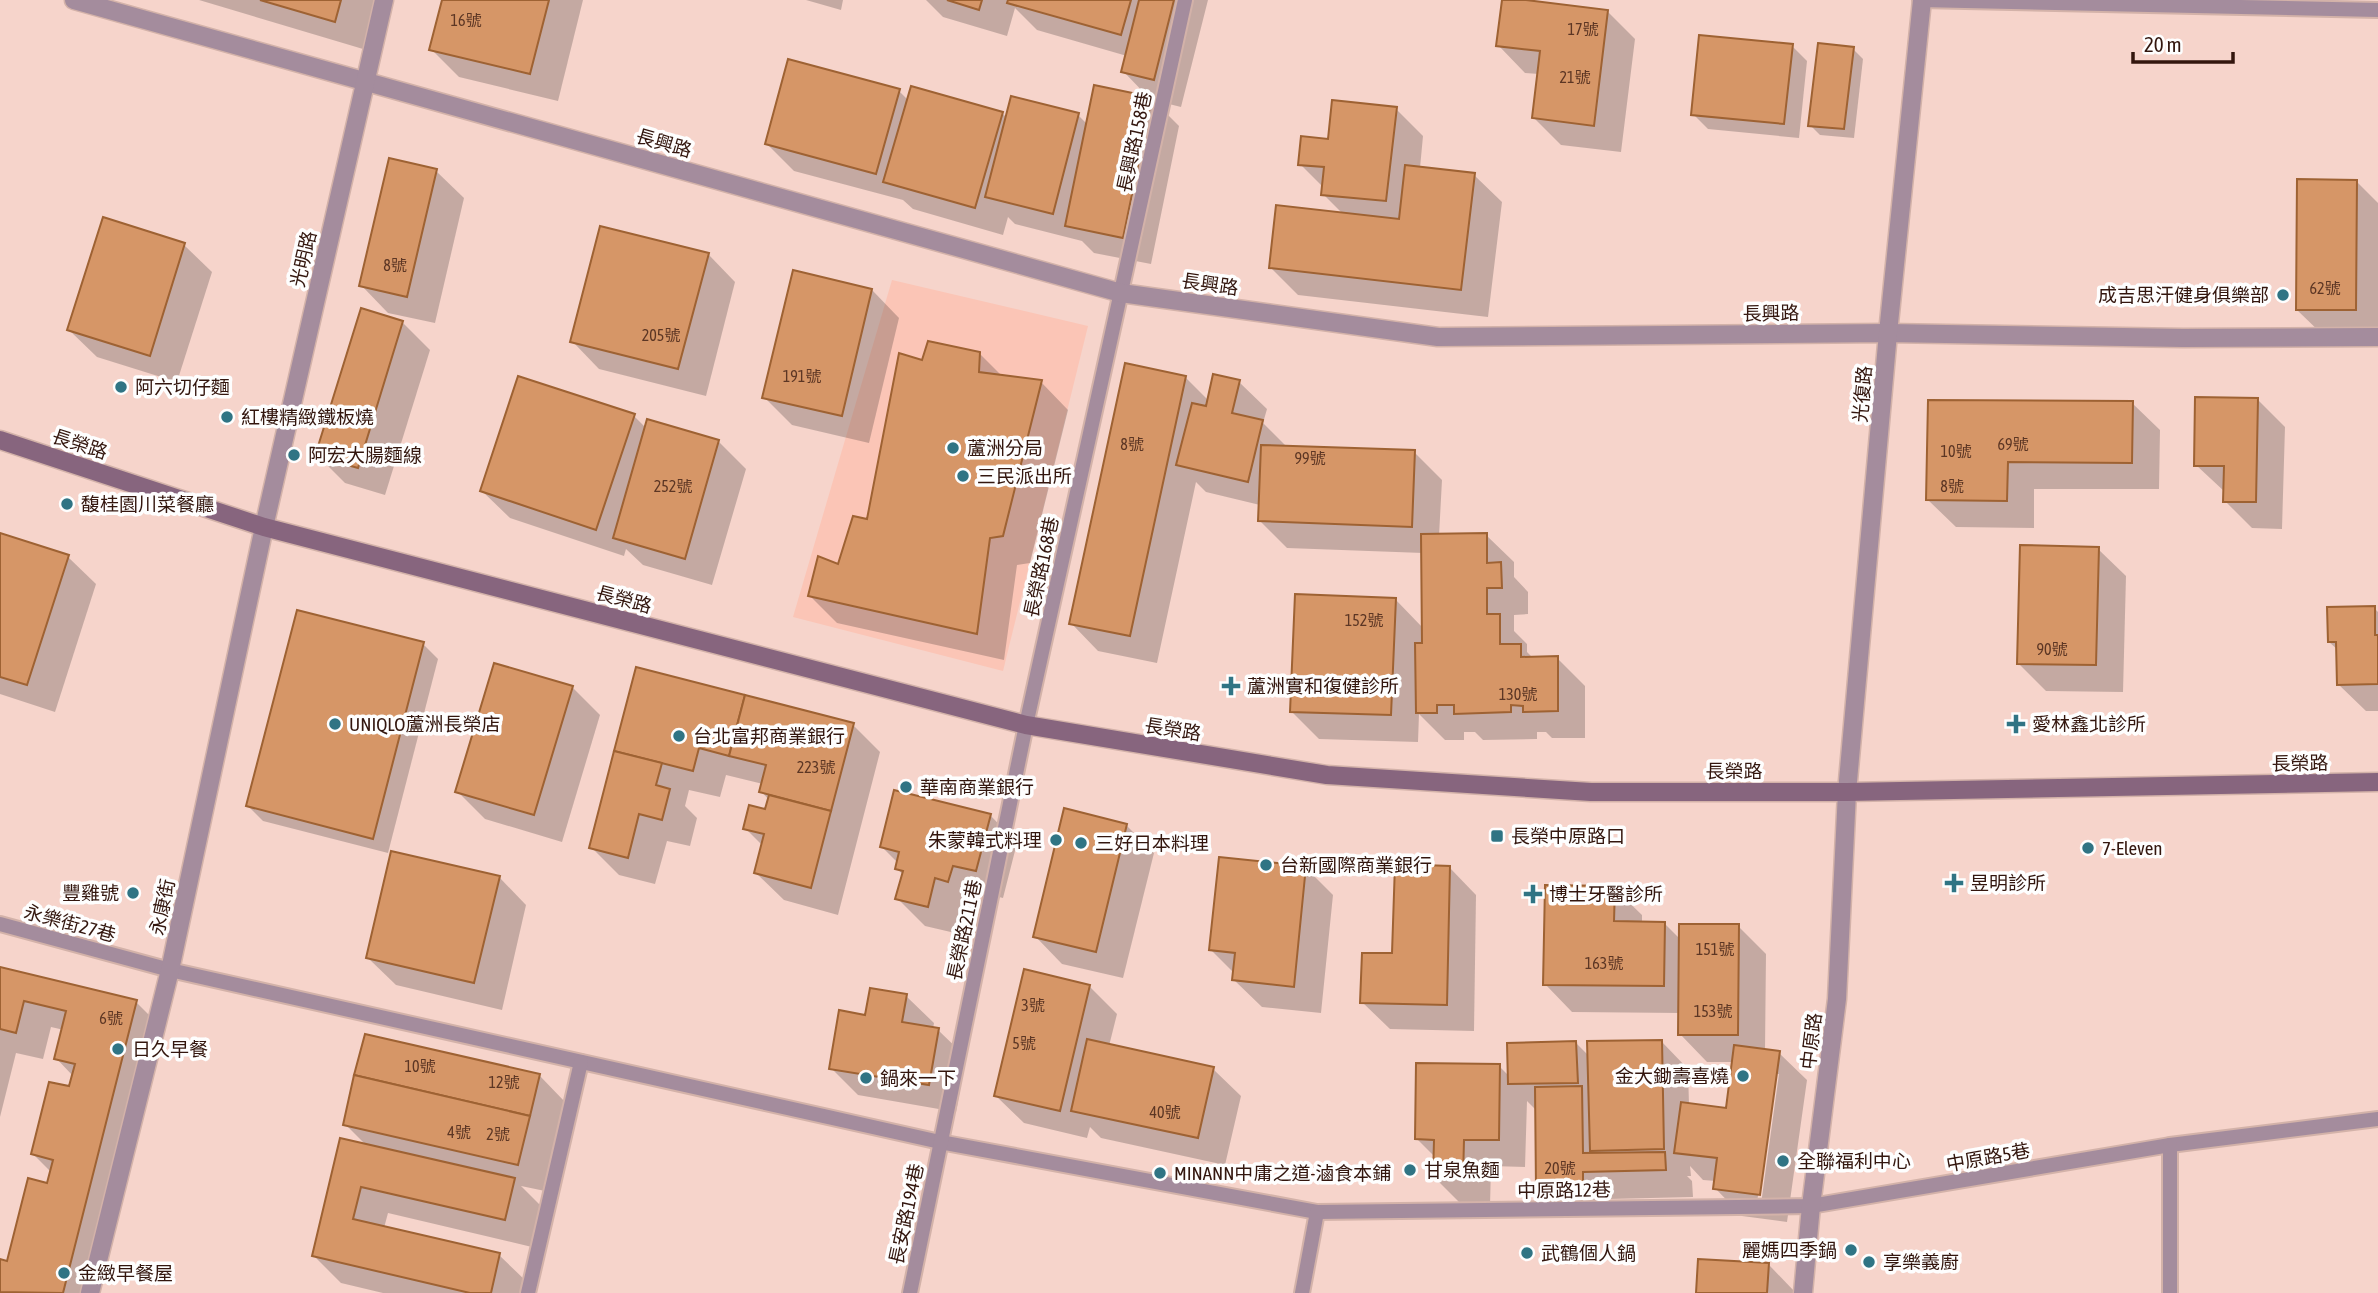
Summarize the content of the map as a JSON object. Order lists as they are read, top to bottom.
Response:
{
  "streets": {
    "street": [
      "長興路",
      "光明路",
      "光復路",
      "長榮路",
      "永康街",
      "中原路"
    ],
    "lane": [
      "長興路158巷",
      "長榮路168巷",
      "永樂街27巷",
      "長榮路211巷",
      "中原路5巷",
      "中原路12巷",
      "長安路194巷"
    ]
  },
  "crossings": [
    ["長興路158巷", "長興路"],
    ["長興路158巷", "長榮路168巷"],
    ["長興路", "光明路"],
    ["長興路", "光復路"],
    ["長興路", "長榮路168巷"],
    ["光明路", "長榮路"],
    ["光明路", "永康街"],
    ["光復路", "長榮路"],
    ["光復路", "中原路"],
    ["長榮路", "長榮路168巷"],
    ["長榮路", "永康街"],
    ["長榮路", "長榮路211巷"],
    ["長榮路", "中原路"],
    ["長榮路168巷", "長榮路211巷"],
    ["永康街", "永樂街27巷"],
    ["永樂街27巷", "中原路12巷"],
    ["長榮路211巷", "中原路12巷"],
    ["長榮路211巷", "長安路194巷"],
    ["中原路", "中原路5巷"],
    ["中原路", "中原路12巷"],
    ["中原路5巷", "中原路12巷"],
    ["中原路12巷", "長安路194巷"]
  ],
  "places": {
    "other": [
      "成吉思汗健身俱樂部",
      "阿六切仔麵",
      "紅樓精緻鐵板燒",
      "蘆洲分局",
      "阿宏大腸麵線",
      "三民派出所",
      "馥桂園川菜餐廳",
      "UNIQLO蘆洲長榮店",
      "台北富邦商業銀行",
      "華南商業銀行",
      "朱蒙韓式料理",
      "三好日本料理",
      "7-Eleven",
      "台新國際商業銀行",
      "豐雞號",
      "日久早餐",
      "金大鋤壽喜燒",
      "鍋來一下",
      "全聯福利中心",
      "甘泉魚麵",
      "MINANN中庸之道-滷食本鋪",
      "麗媽四季鍋",
      "武鶴個人鍋",
      "享樂義廚",
      "金緻早餐屋"
    ],
    "health": [
      "蘆洲實和復健診所",
      "愛林鑫北診所",
      "昱明診所",
      "博士牙醫診所"
    ],
    "transit": ["長榮中原路口"]
  },
  "house_numbers": [
    "16號",
    "17號",
    "21號",
    "8號",
    "62號",
    "205號",
    "191號",
    "8號",
    "69號",
    "10號",
    "99號",
    "252號",
    "8號",
    "152號",
    "90號",
    "130號",
    "223號",
    "151號",
    "163號",
    "3號",
    "153號",
    "6號",
    "5號",
    "10號",
    "12號",
    "40號",
    "4號",
    "2號",
    "20號"
  ],
  "scale_bar": "20 m"
}
